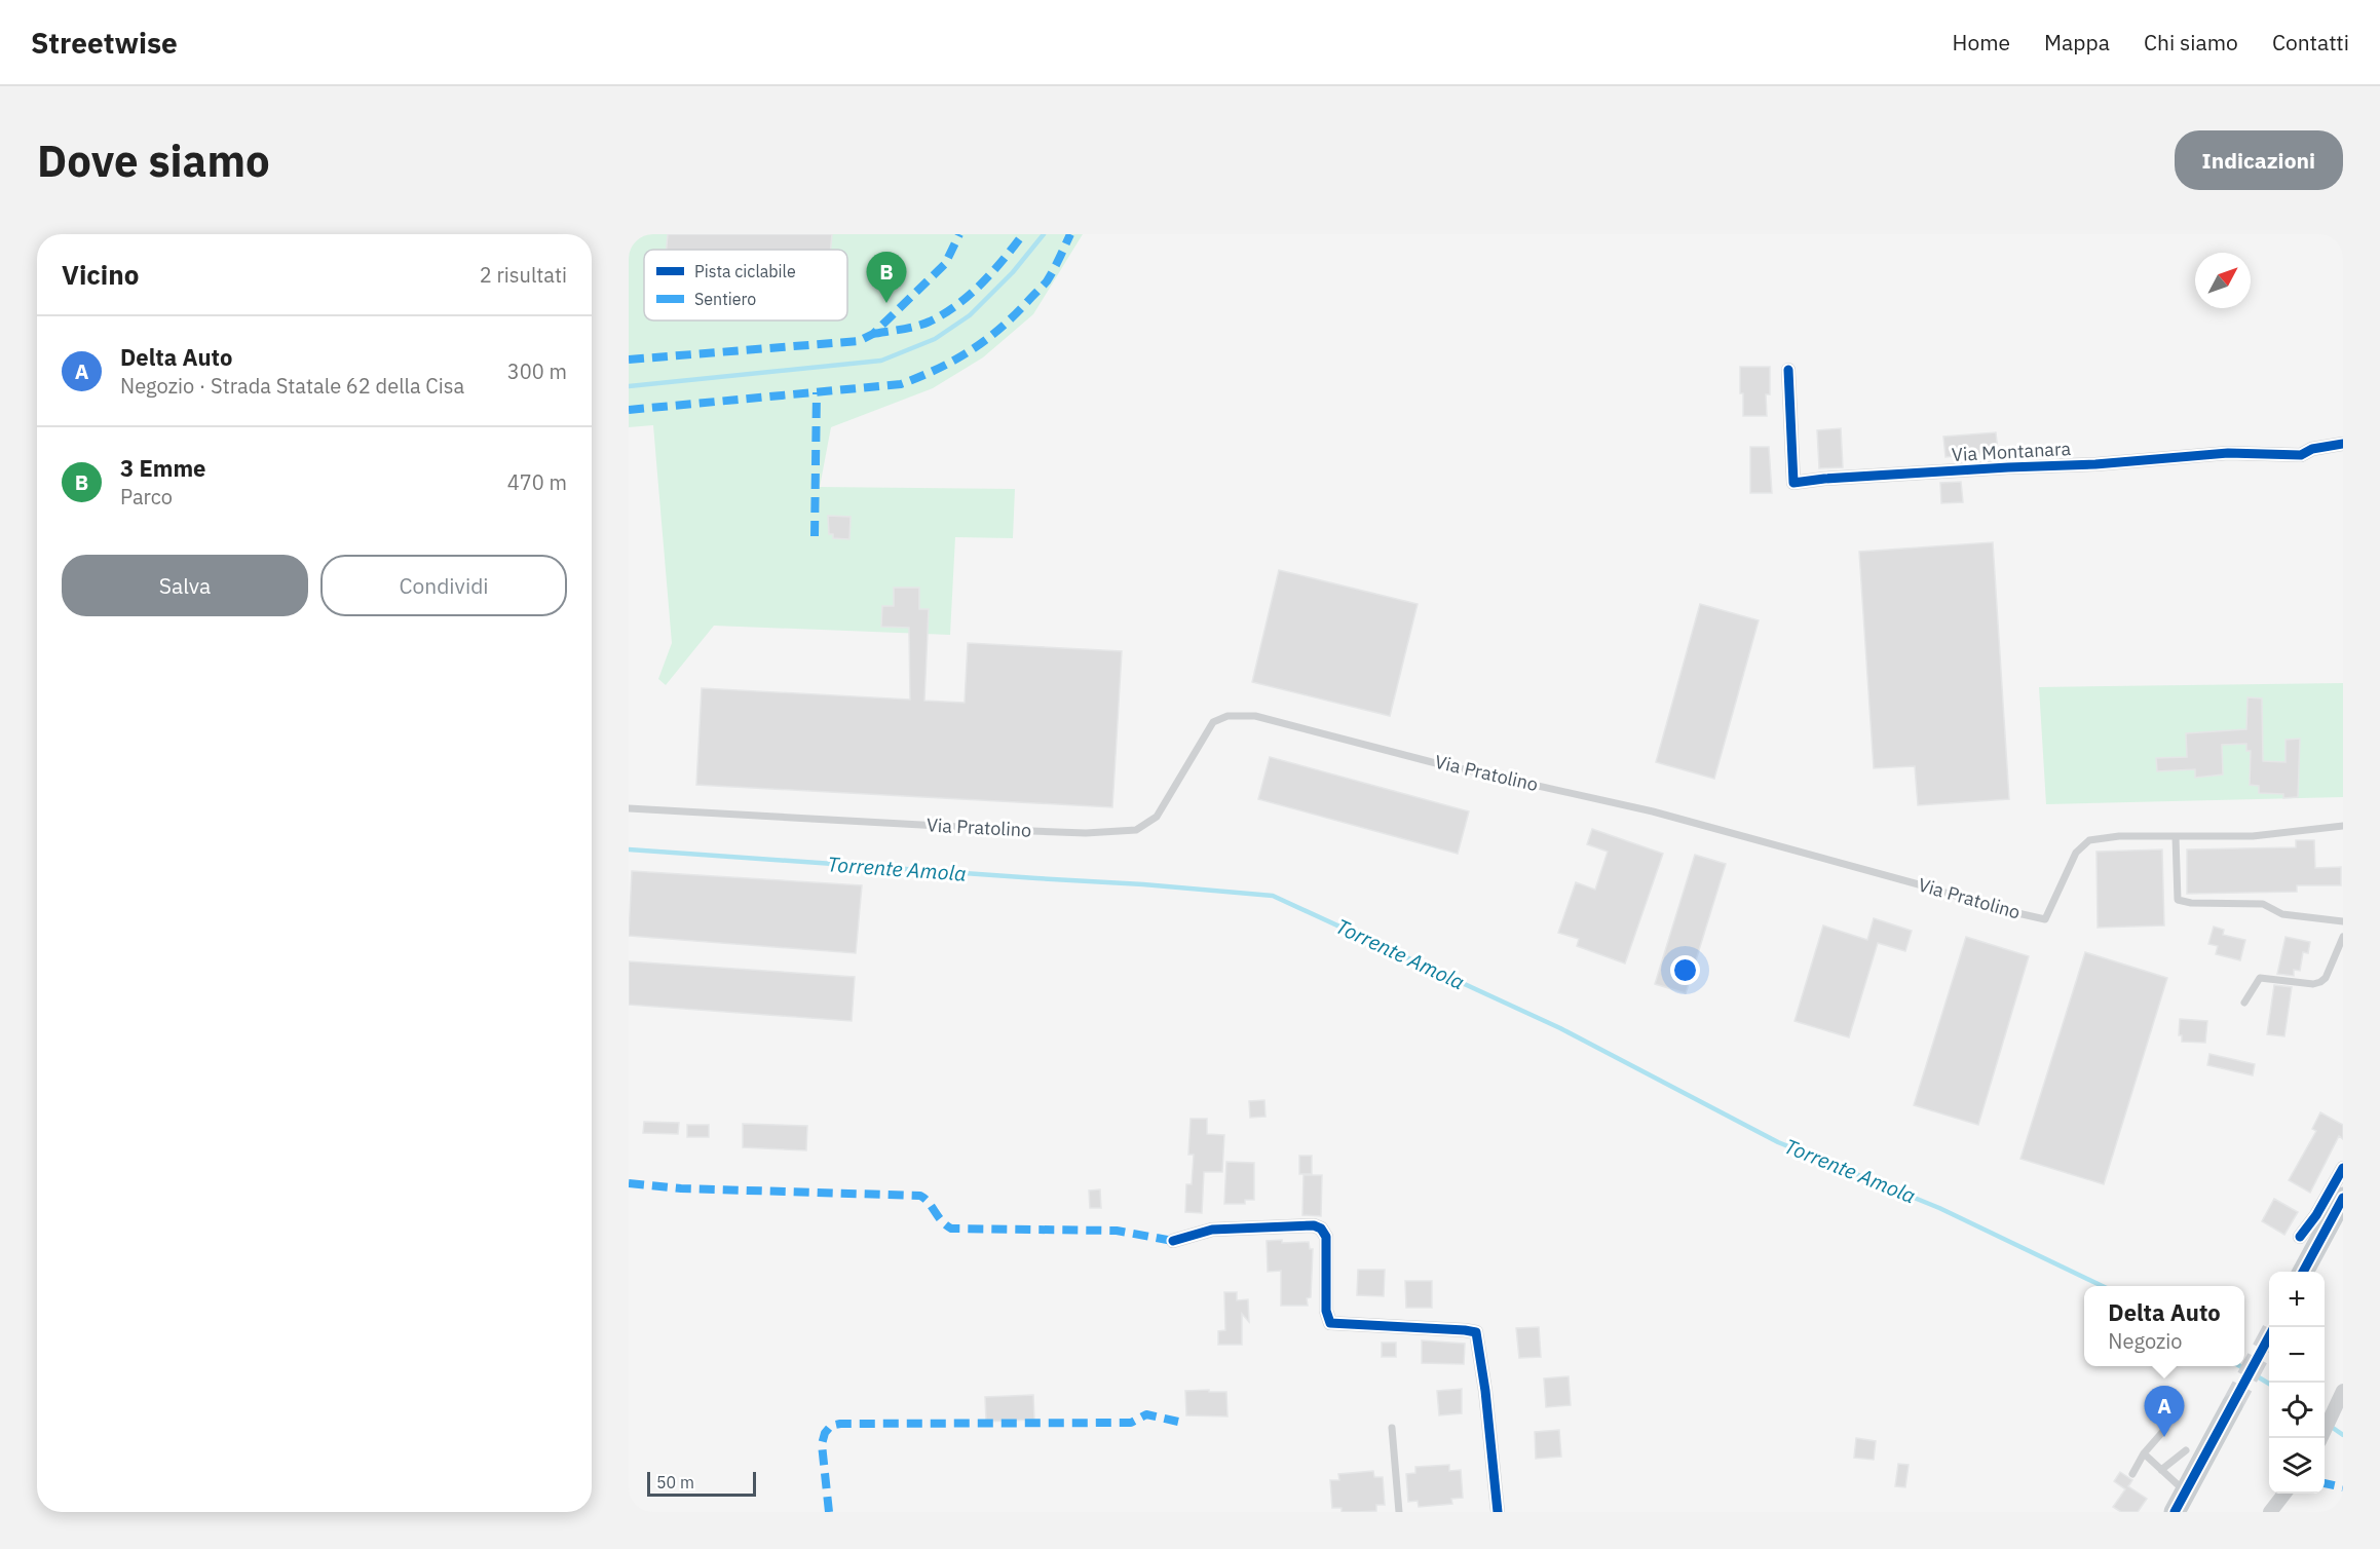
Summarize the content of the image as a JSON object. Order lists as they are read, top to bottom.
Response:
{
  "streets": {
    "street": ["Via Montanara"],
    "lane": ["Via Pratolino"]
  },
  "water": ["Torrente Amola"],
  "legend": ["Pista ciclabile", "Sentiero"],
  "scale_bar": "50 m",
  "north": "top right",
  "page": {
    "header": "Streetwise",
    "nav": [
      "Home",
      "Mappa",
      "Chi siamo",
      "Contatti"
    ],
    "buttons": [
      "Indicazioni",
      ["Salva", "Condividi"]
    ],
    "title": "Dove siamo",
    "heading": ["Vicino", "2 risultati"],
    "pins": ["B", "A"],
    "list": [
      {
        "mark": "A",
        "name": "Delta Auto",
        "note": "Negozio · Strada Statale 62 della Cisa",
        "value": "300 m"
      },
      {
        "mark": "B",
        "name": "3 Emme",
        "note": "Parco",
        "value": "470 m"
      }
    ],
    "map_buttons": ["+", "−"],
    "popup": ["Delta Auto", "Negozio"],
    "scale": "50 m"
  }
}
